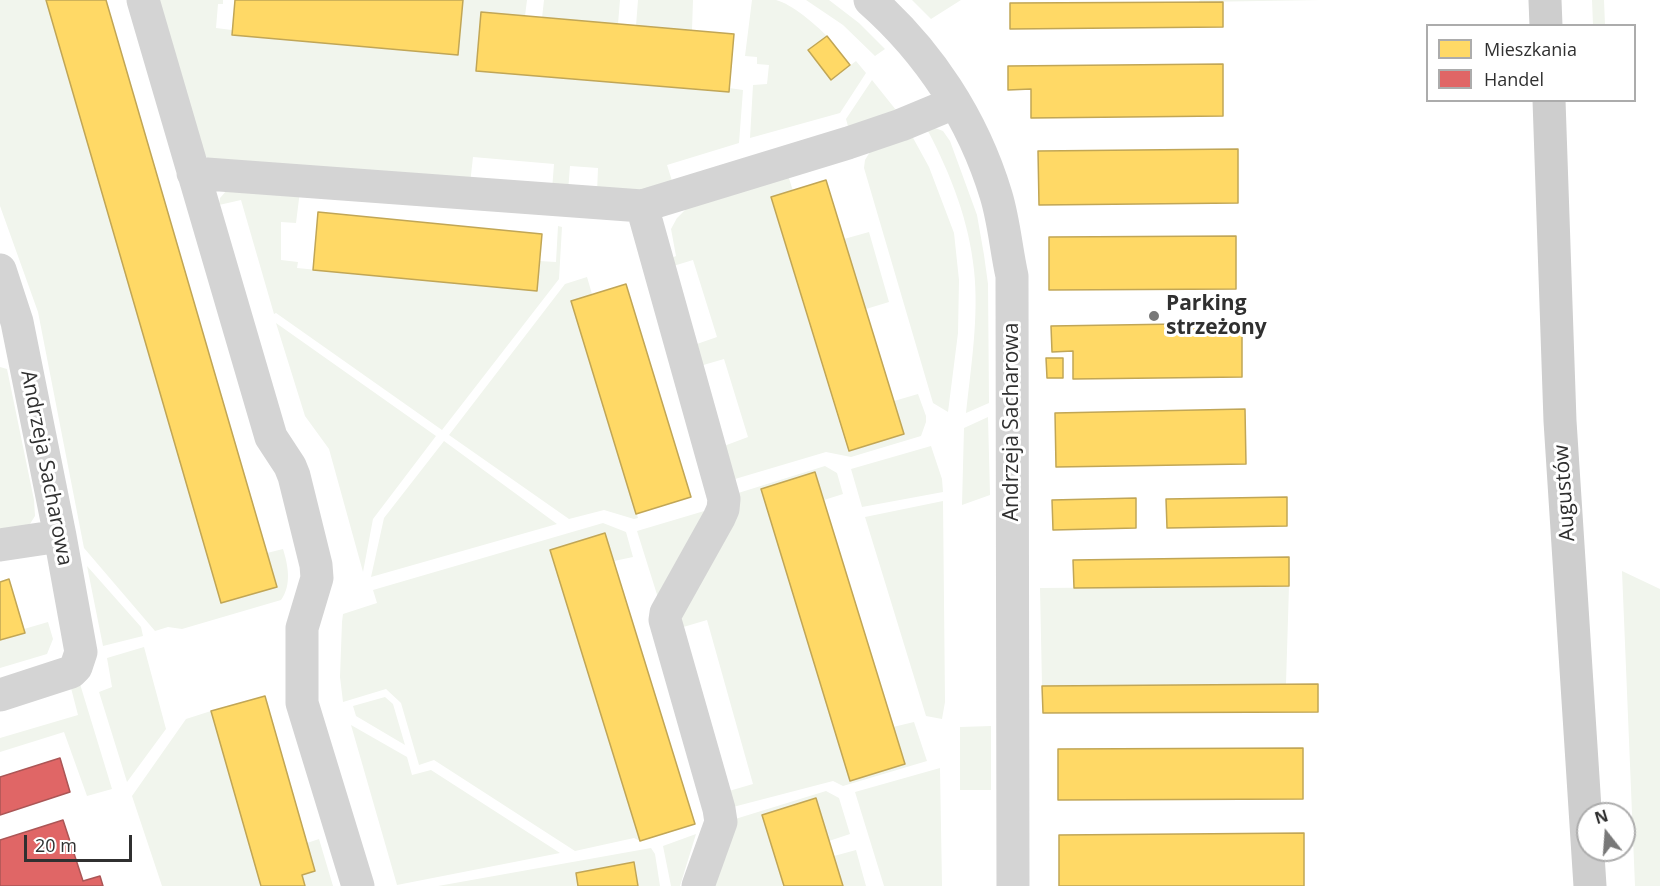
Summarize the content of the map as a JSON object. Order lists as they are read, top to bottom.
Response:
{
  "streets": {
    "street": ["Andrzeja Sacharowa", "Augustów"]
  },
  "places": ["Parking strzeżony"],
  "legend": ["Mieszkania", "Handel"],
  "scale_bar": "20 m",
  "north": "top"
}
